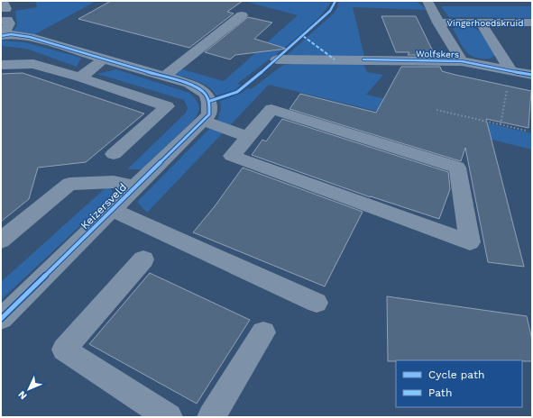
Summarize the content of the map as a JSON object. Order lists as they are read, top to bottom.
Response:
{
  "streets": {
    "street": ["Vingerhoedskruid", "Wolfskers", "Keizersveld"]
  },
  "legend": ["Cycle path", "Path"],
  "north": "bottom left"
}
